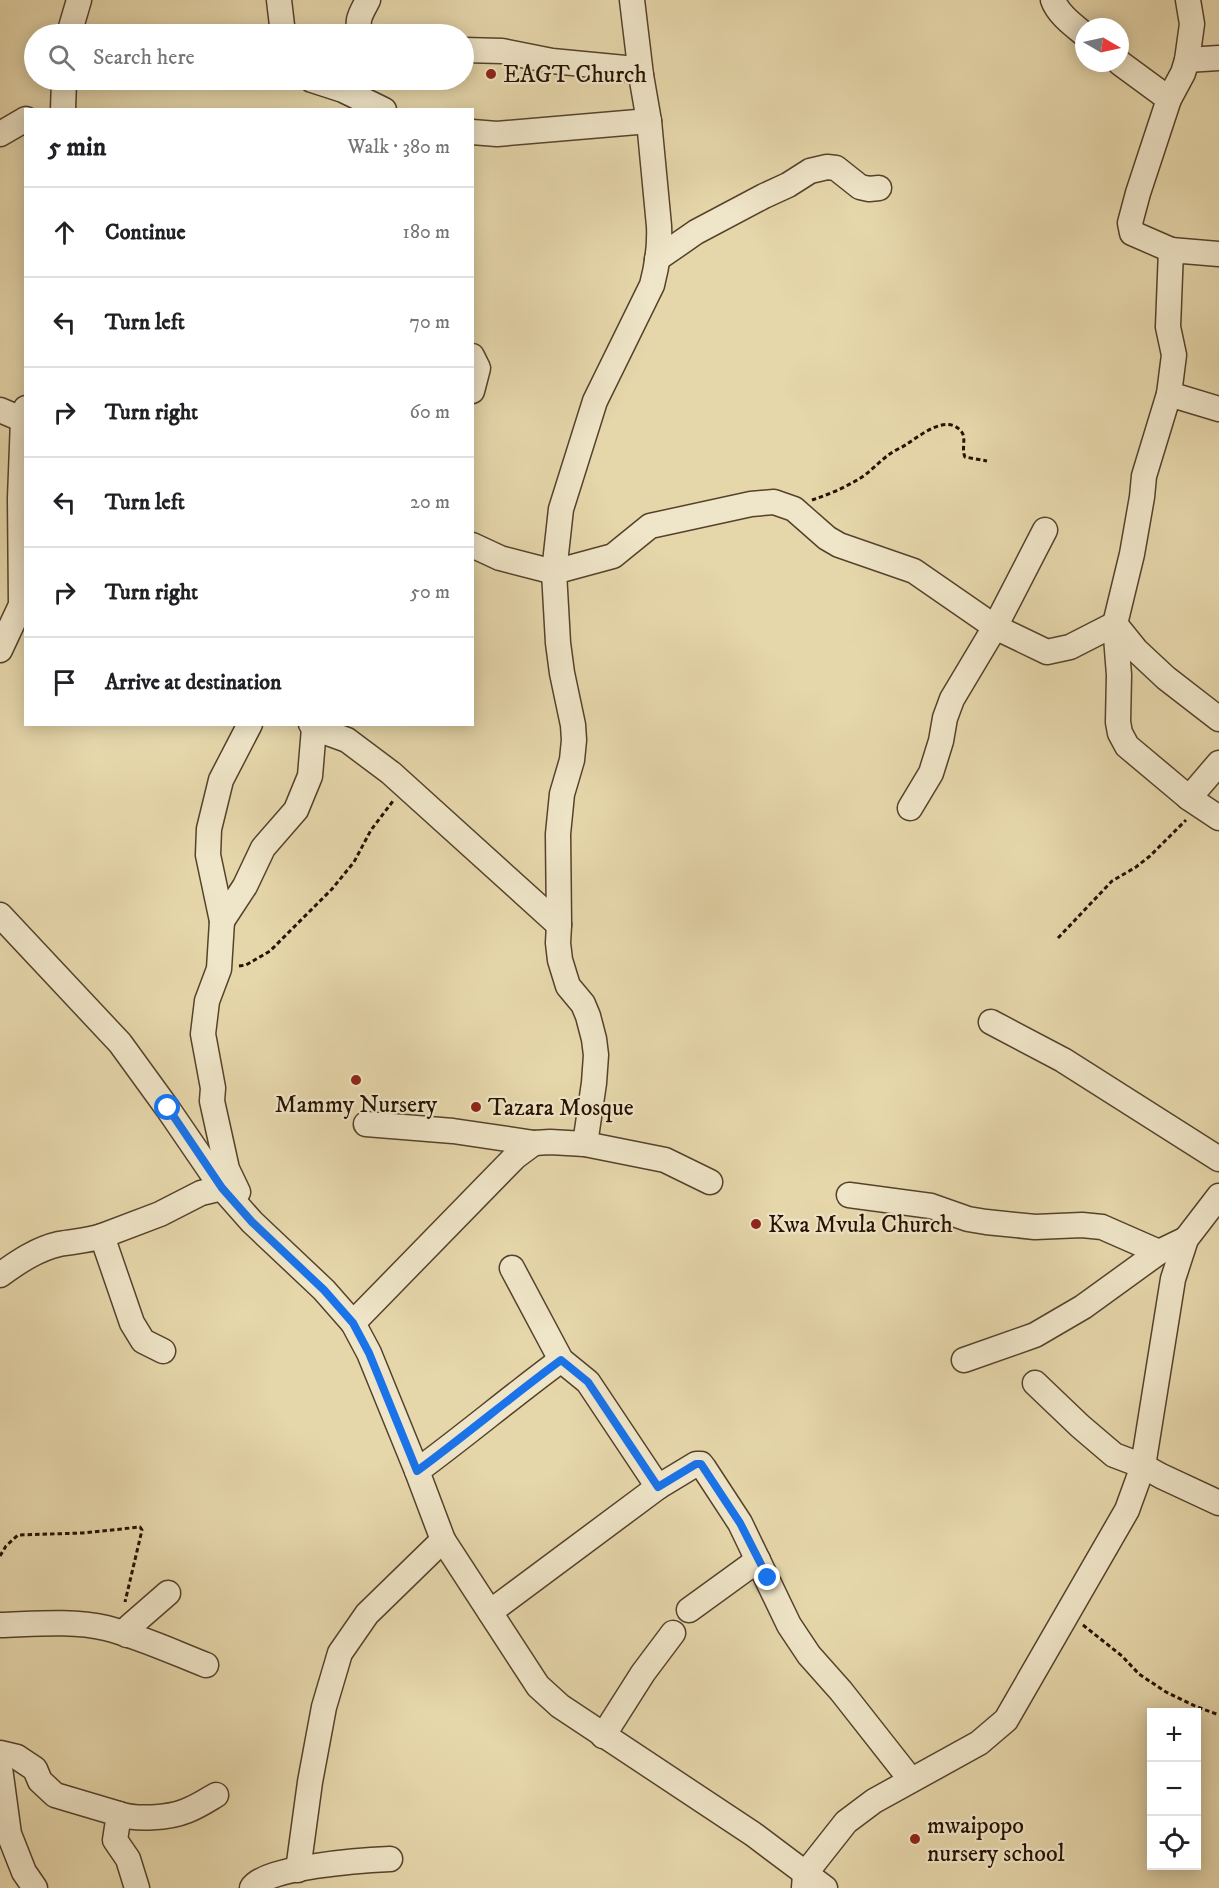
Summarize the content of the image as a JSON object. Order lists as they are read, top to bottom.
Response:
{
  "places": [
    "EAGT Church",
    "Mammy Nursery",
    "Tazara Mosque",
    "Kwa Mvula Church",
    "mwaipopo nursery school"
  ],
  "north": "right",
  "page": {
    "search": "Search here",
    "heading": ["5 min", "Walk · 380 m"],
    "list": [
      ["Continue", "180 m"],
      ["Turn left", "70 m"],
      ["Turn right", "60 m"],
      ["Turn left", "20 m"],
      ["Turn right", "50 m"],
      "Arrive at destination"
    ],
    "map_buttons": ["+", "−"]
  }
}
